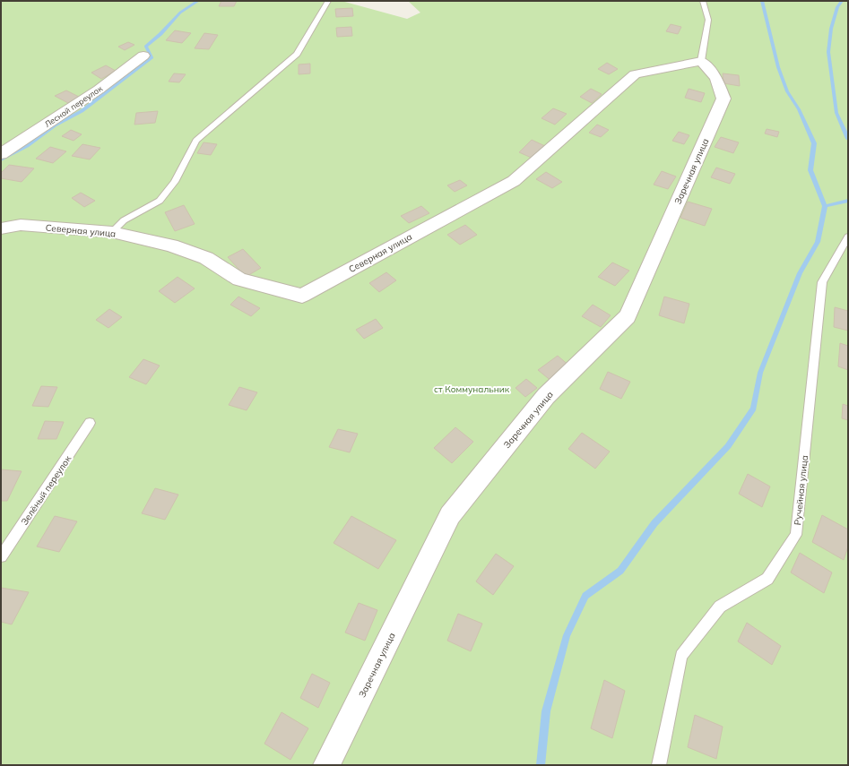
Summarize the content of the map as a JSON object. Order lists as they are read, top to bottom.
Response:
{
  "streets": {
    "street": ["Лесной переулок", "Заречная улица", "Северная улица"],
    "lane": ["Зелёный переулок", "Ручейная улица"]
  },
  "crossings": [
    ["Заречная улица", "Северная улица"]
  ],
  "parks": ["ст Коммунальник"]
}
